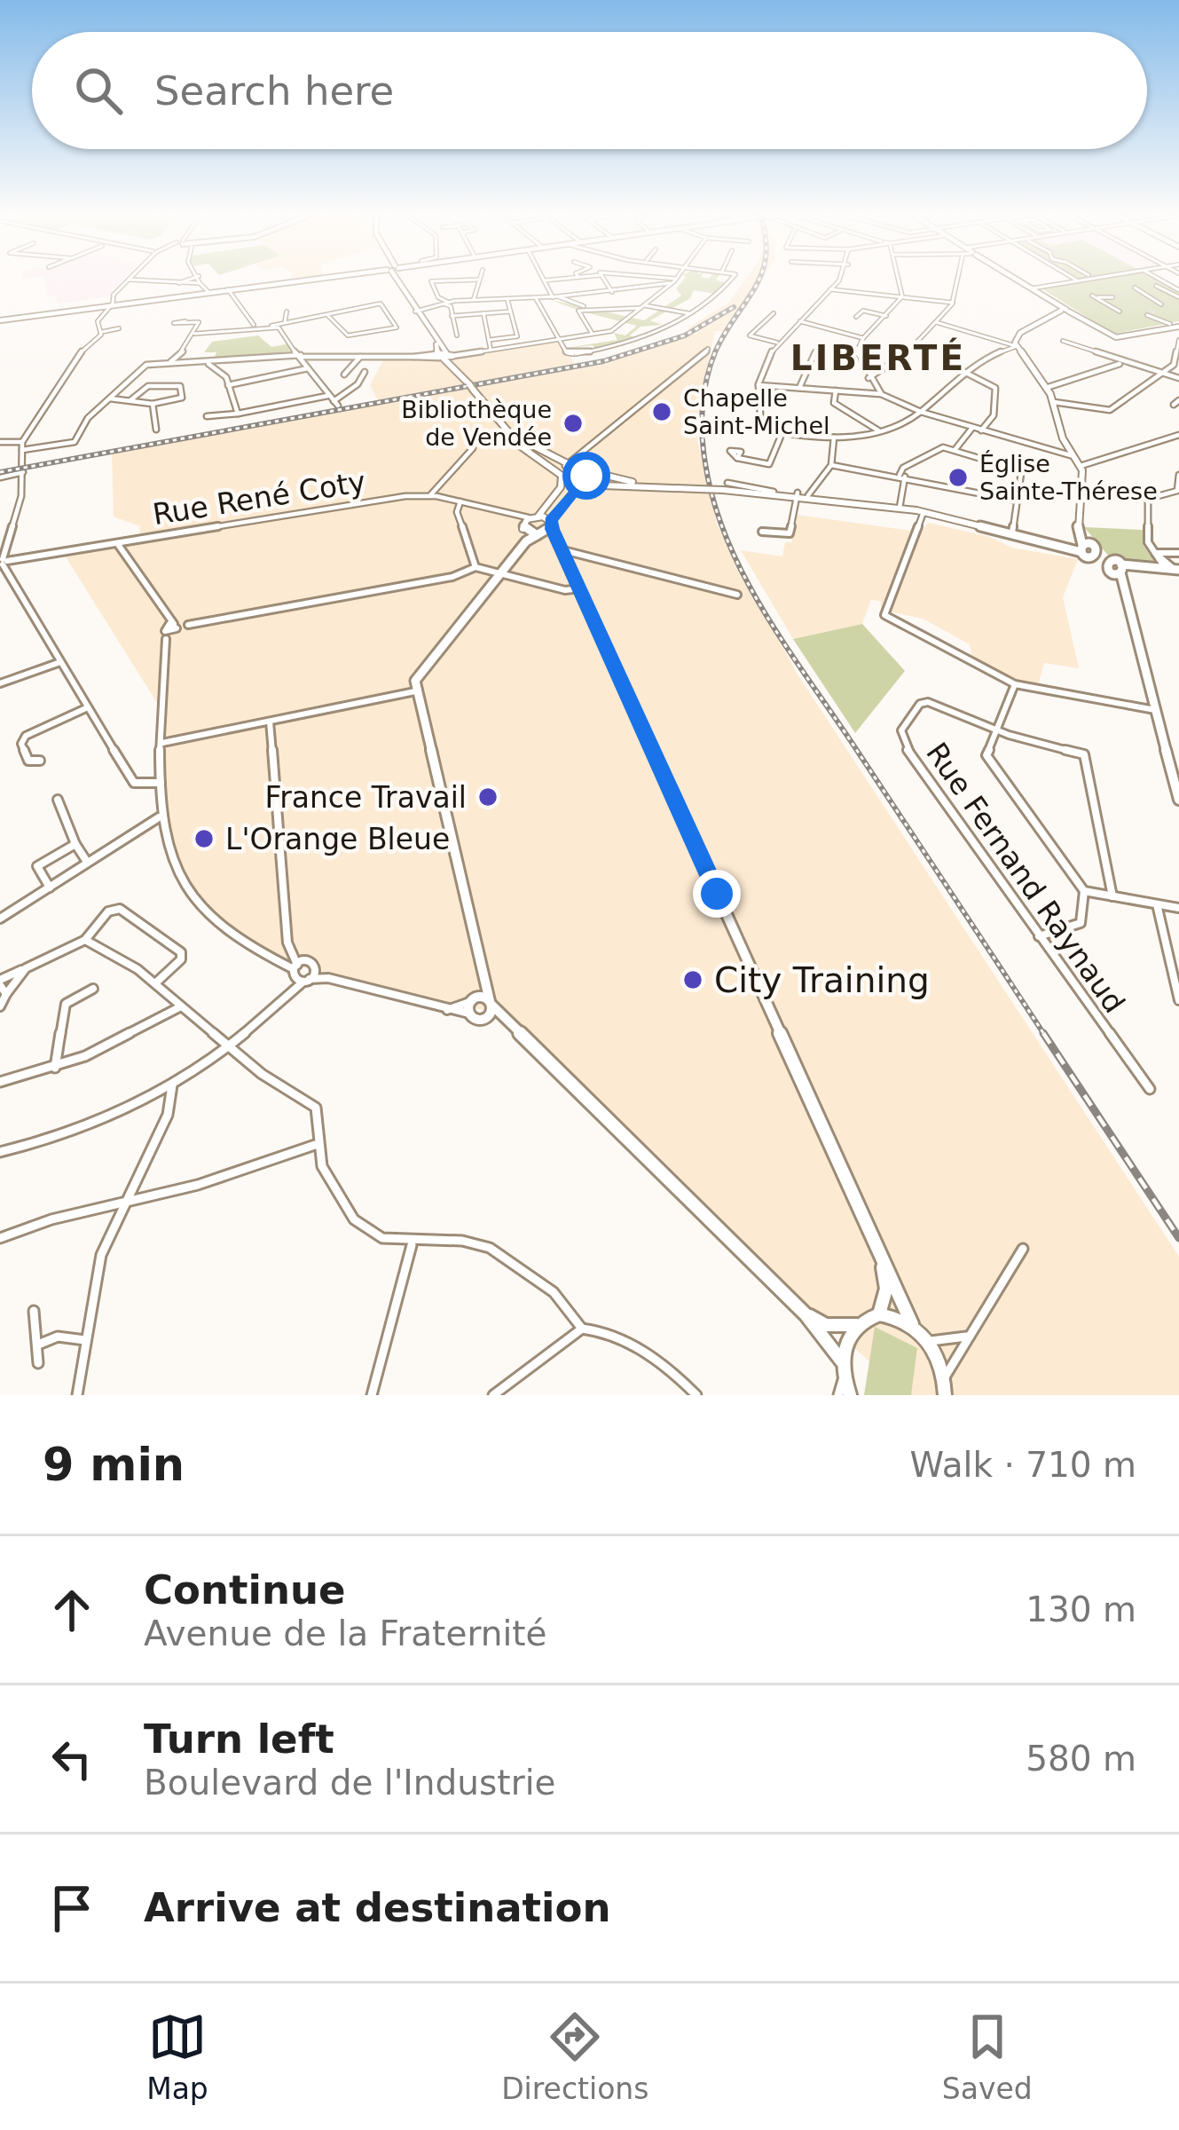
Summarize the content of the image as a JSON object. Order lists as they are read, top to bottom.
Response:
{
  "streets": {
    "street": ["Rue René Coty", "Rue Fernand Raynaud"]
  },
  "districts": ["LIBERTÉ"],
  "places": [
    "Chapelle Saint-Michel",
    "Bibliothèque de Vendée",
    "Église Sainte-Thérese",
    "France Travail",
    "L'Orange Bleue",
    "City Training"
  ],
  "page": {
    "search": "Search here",
    "heading": ["9 min", "Walk · 710 m"],
    "list": [
      ["Continue", "Avenue de la Fraternité", "130 m"],
      ["Turn left", "Boulevard de l'Industrie", "580 m"],
      "Arrive at destination"
    ],
    "nav": ["Map", "Directions", "Saved"]
  }
}
